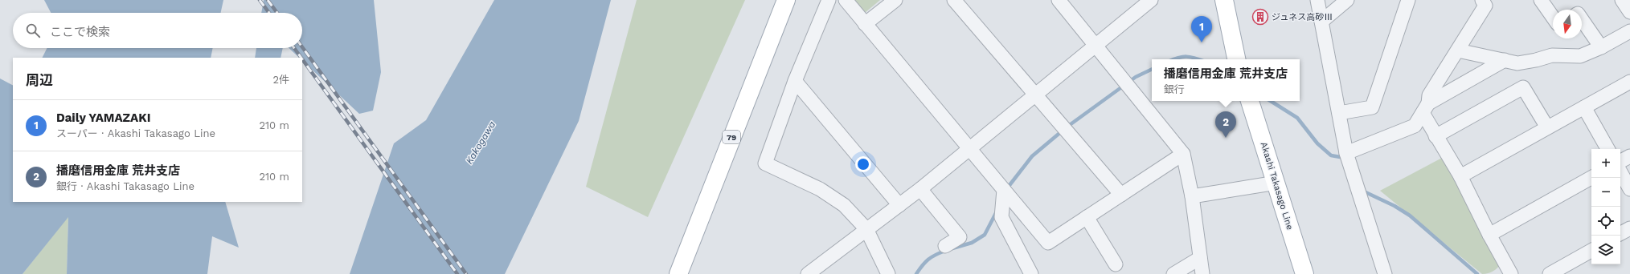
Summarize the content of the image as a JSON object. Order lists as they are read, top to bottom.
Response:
{
  "streets": {
    "main road": ["79", "Akashi Takasago Line"]
  },
  "water": ["Kakogawa"],
  "places": {
    "building": ["ジュネス高砂Ⅲ"]
  },
  "north": "bottom",
  "page": {
    "search": "ここで検索",
    "pins": ["1", "2"],
    "heading": ["周辺", "2件"],
    "popup": ["播磨信用金庫 荒井支店", "銀行"],
    "list": [
      {
        "mark": "1",
        "name": "Daily YAMAZAKI",
        "note": "スーパー · Akashi Takasago Line",
        "value": "210 m"
      },
      {
        "mark": "2",
        "name": "播磨信用金庫 荒井支店",
        "note": "銀行 · Akashi Takasago Line",
        "value": "210 m"
      }
    ],
    "map_buttons": ["+", "−"]
  }
}
